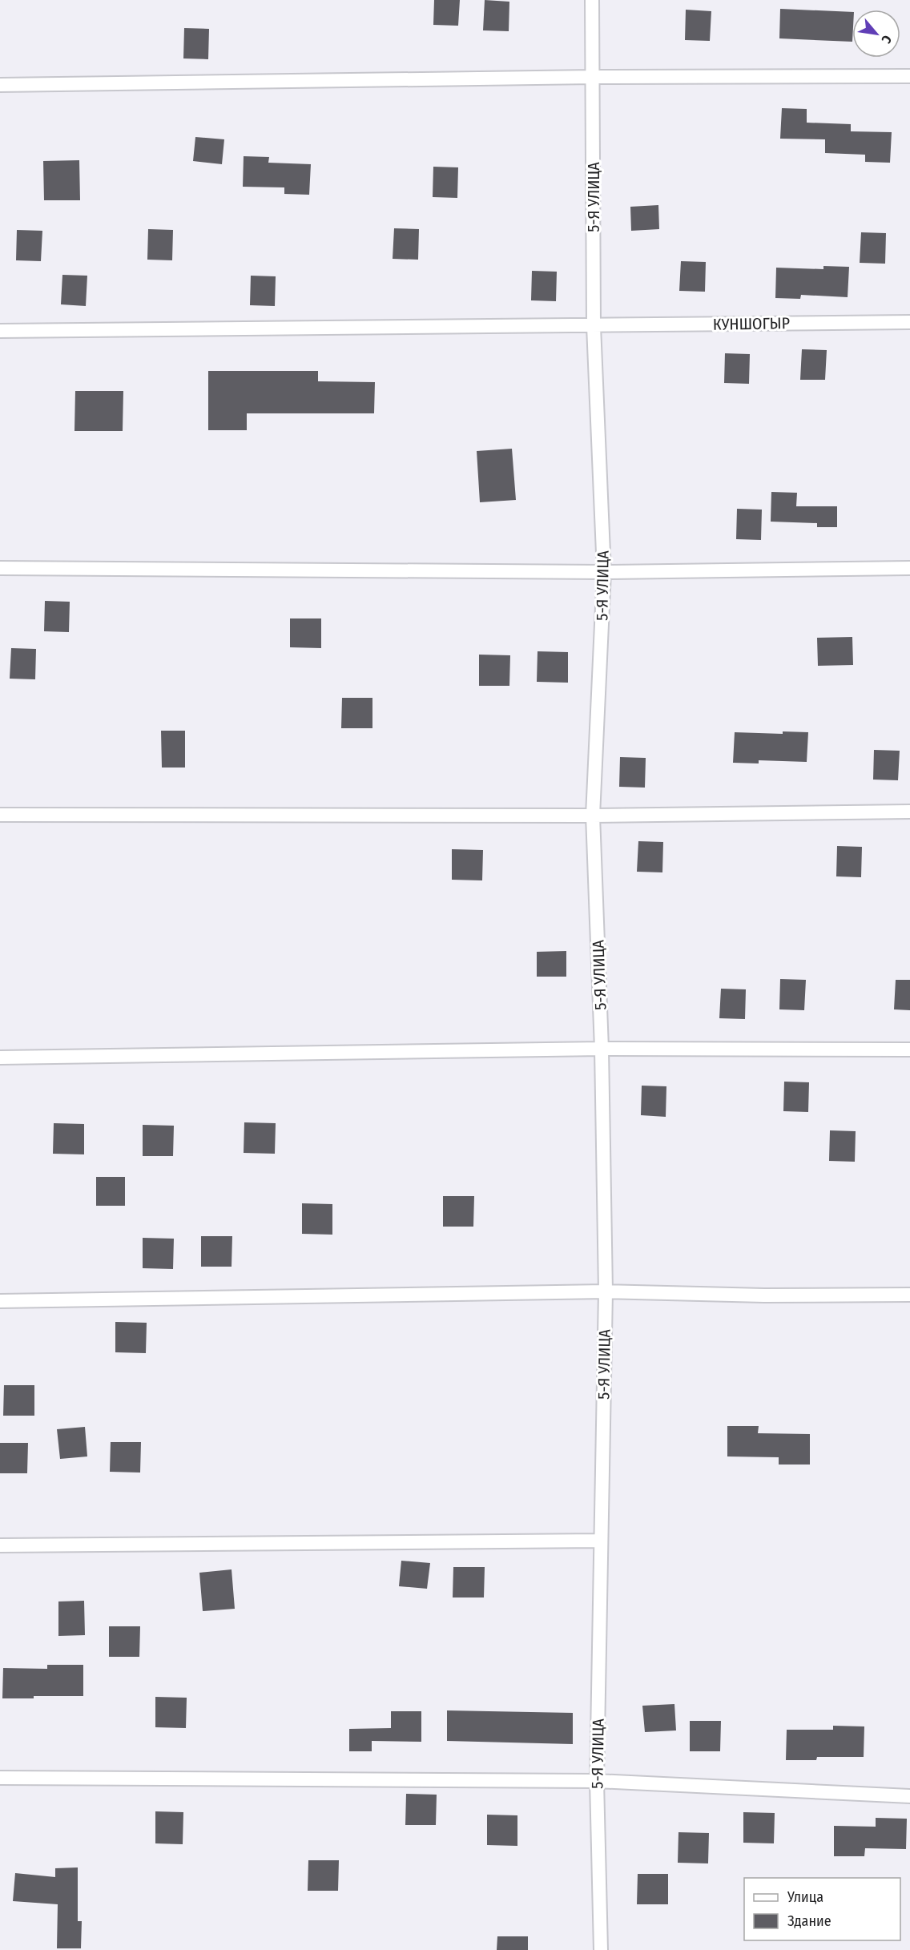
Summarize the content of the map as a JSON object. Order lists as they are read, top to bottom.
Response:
{
  "streets": {
    "street": ["5-Я УЛИЦА", "КУНШОГЫР"]
  },
  "crossings": [
    ["5-Я УЛИЦА", "КУНШОГЫР"]
  ],
  "legend": ["Улица", "Здание"],
  "north": "bottom right"
}
